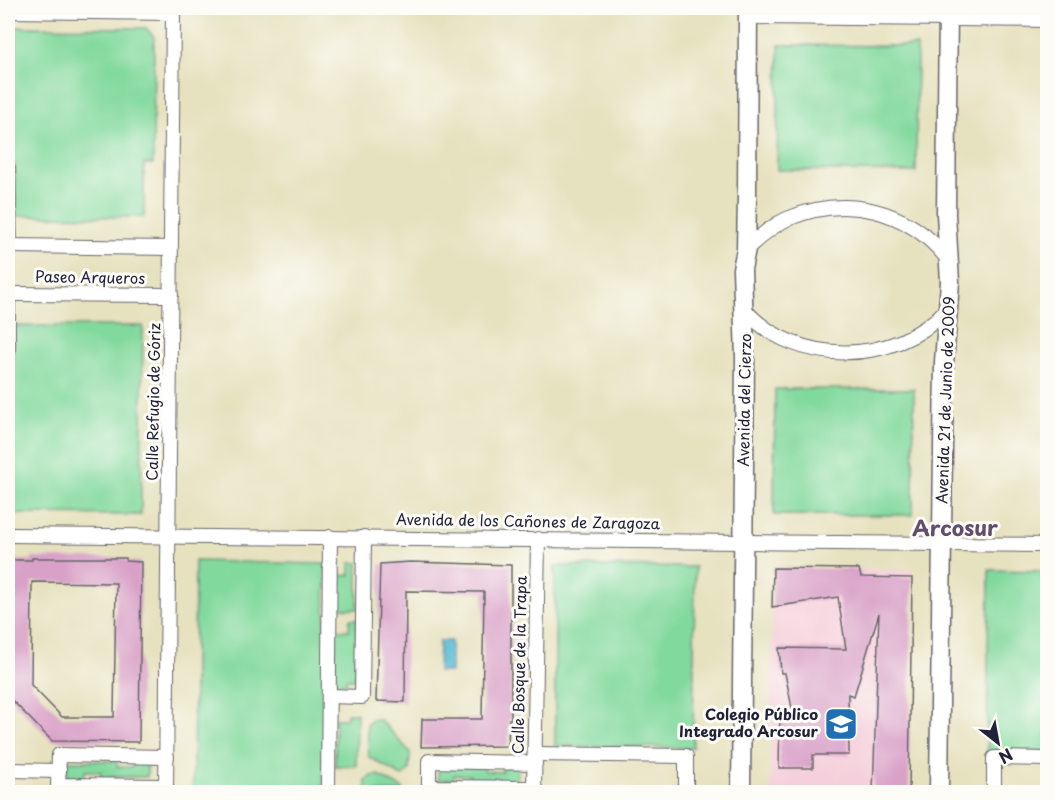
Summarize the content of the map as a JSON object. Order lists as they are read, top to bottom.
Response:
{
  "streets": {
    "main road": ["Avenida del Cierzo", "Avenida 21 de Junio de 2009"],
    "street": [
      "Paseo Arqueros",
      "Calle Refugio de Góriz",
      "Avenida de los Cañones de Zaragoza",
      "Calle Bosque de la Trapa"
    ]
  },
  "crossings": [
    ["Paseo Arqueros", "Calle Refugio de Góriz"],
    ["Avenida del Cierzo", "Avenida 21 de Junio de 2009"],
    ["Avenida del Cierzo", "Avenida de los Cañones de Zaragoza"],
    ["Avenida 21 de Junio de 2009", "Avenida de los Cañones de Zaragoza"],
    ["Calle Refugio de Góriz", "Avenida de los Cañones de Zaragoza"],
    ["Avenida de los Cañones de Zaragoza", "Calle Bosque de la Trapa"]
  ],
  "districts": ["Arcosur"],
  "places": {
    "school or university": ["Colegio Público Integrado Arcosur"]
  },
  "north": "bottom right"
}
